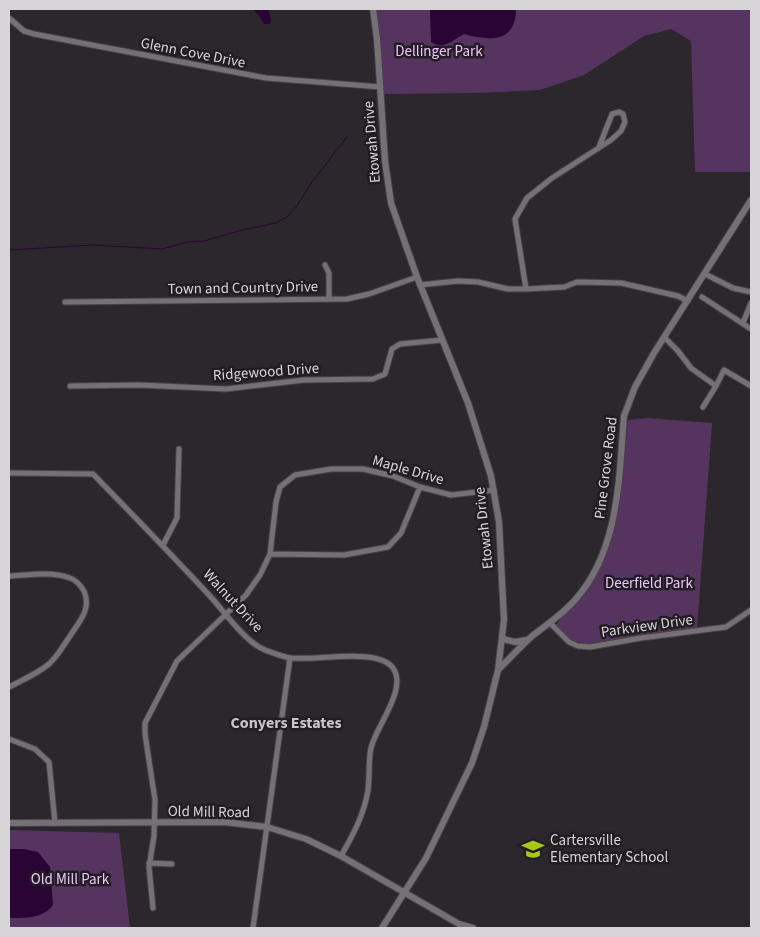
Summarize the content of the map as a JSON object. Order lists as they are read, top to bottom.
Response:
{
  "streets": {
    "street": [
      "Glenn Cove Drive",
      "Etowah Drive",
      "Town and Country Drive",
      "Ridgewood Drive",
      "Pine Grove Road",
      "Maple Drive",
      "Walnut Drive",
      "Parkview Drive",
      "Old Mill Road"
    ]
  },
  "crossings": [
    ["Glenn Cove Drive", "Etowah Drive"],
    ["Etowah Drive", "Town and Country Drive"],
    ["Etowah Drive", "Ridgewood Drive"],
    ["Etowah Drive", "Pine Grove Road"],
    ["Etowah Drive", "Maple Drive"],
    ["Etowah Drive", "Old Mill Road"],
    ["Pine Grove Road", "Parkview Drive"],
    ["Maple Drive", "Walnut Drive"],
    ["Maple Drive", "Old Mill Road"],
    ["Walnut Drive", "Old Mill Road"]
  ],
  "districts": ["Conyers Estates"],
  "parks": ["Dellinger Park", "Deerfield Park", "Old Mill Park"],
  "places": {
    "school or university": ["Cartersville Elementary School"]
  }
}
